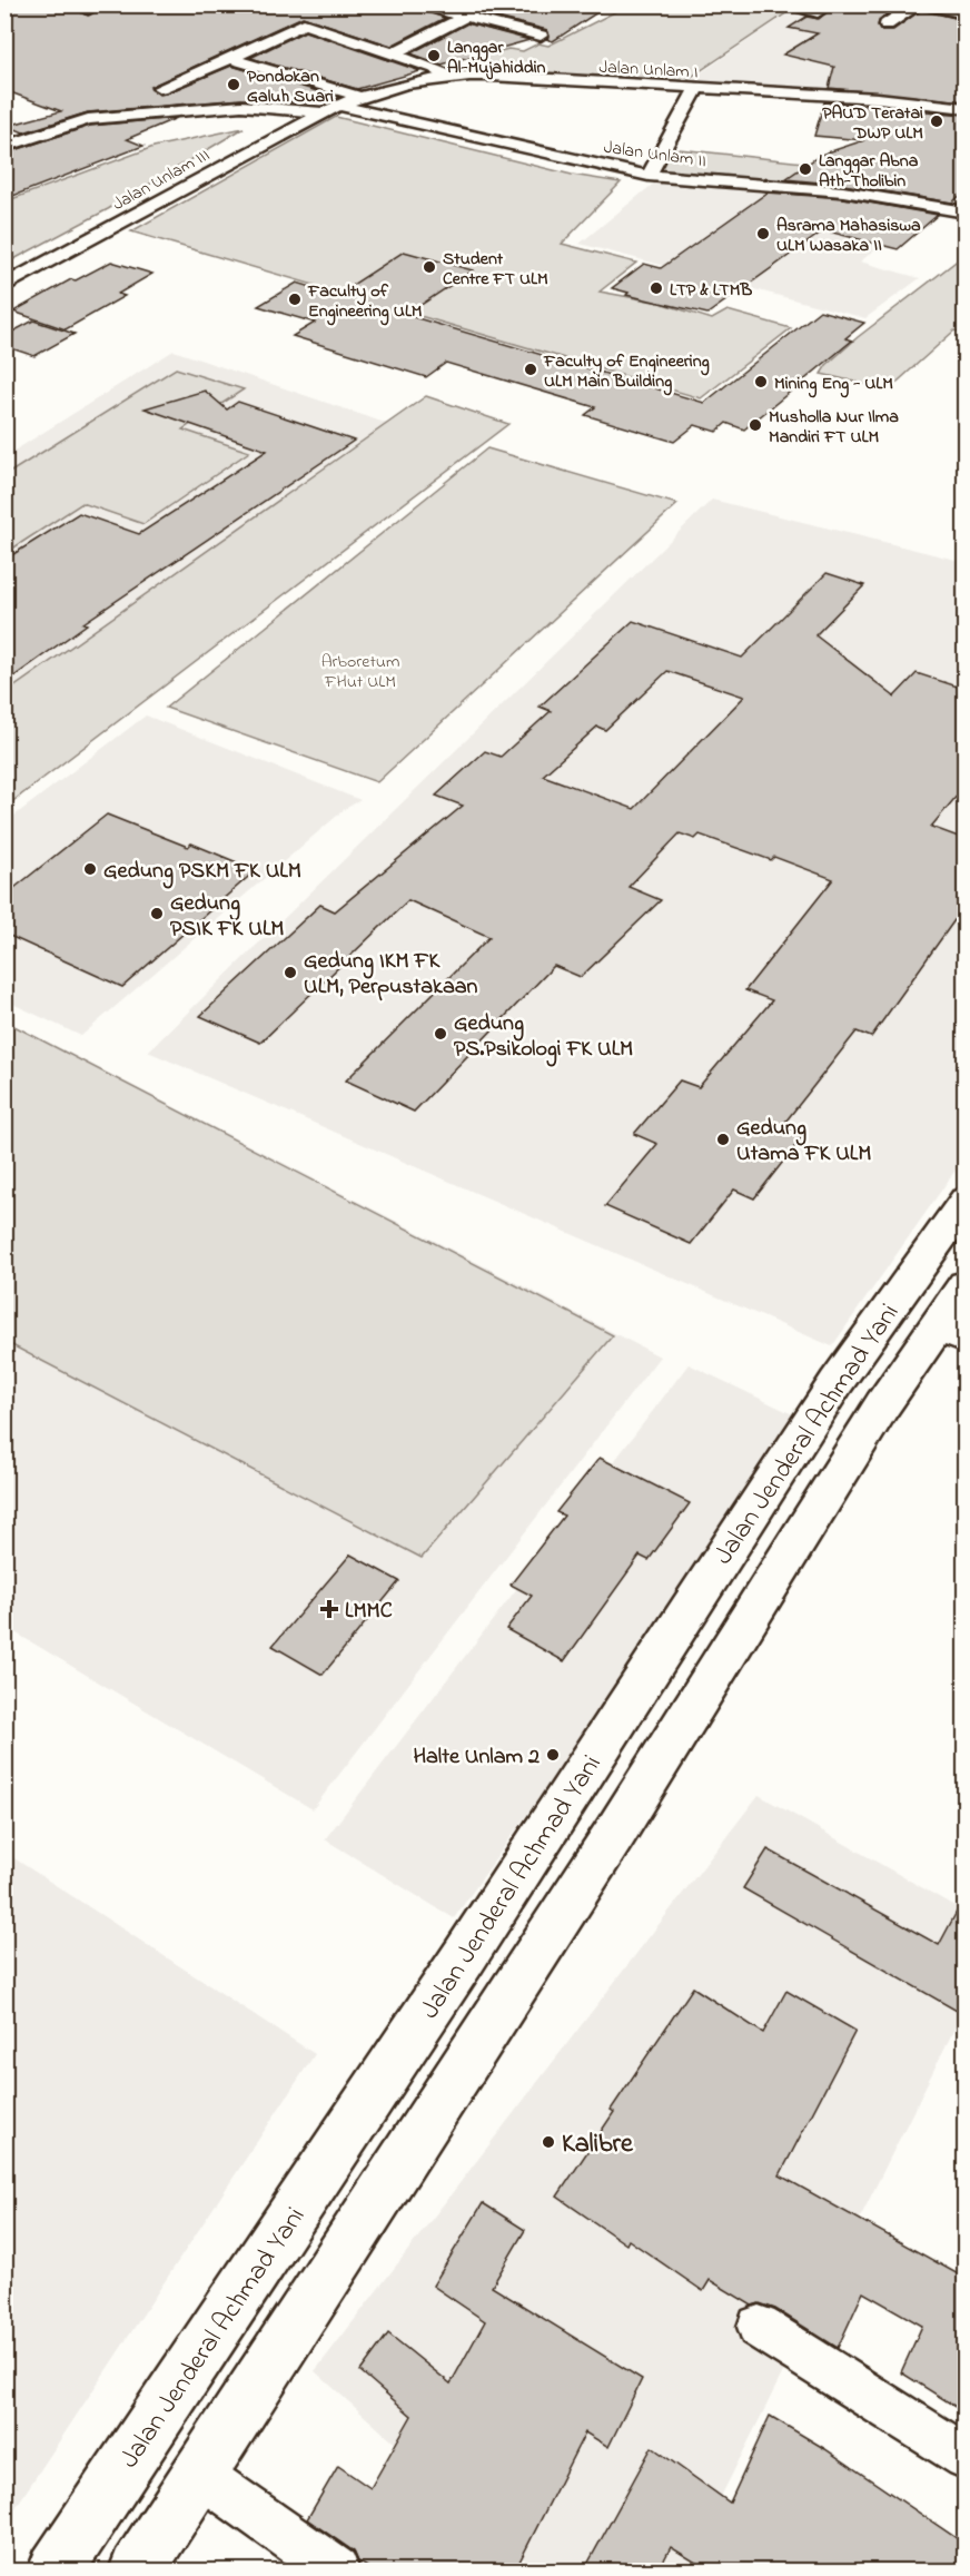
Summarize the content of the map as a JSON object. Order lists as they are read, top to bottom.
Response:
{
  "streets": {
    "highway": ["Jalan Jenderal Achmad Yani"],
    "street": ["Jalan Unlam I", "Jalan Unlam II", "Jalan Unlam III"]
  },
  "crossings": [
    ["Jalan Unlam I", "Jalan Unlam II"],
    ["Jalan Unlam I", "Jalan Unlam III"],
    ["Jalan Unlam II", "Jalan Unlam III"]
  ],
  "parks": ["Arboretum FHut ULM"],
  "places": {
    "other": [
      "Langgar Al-Mujahiddin",
      "Pondokan Galuh Suari",
      "PAUD Teratai DWP ULM",
      "Langgar Abna Ath-Tholibin",
      "Asrama Mahasiswa ULM Wasaka II",
      "Student Centre FT ULM",
      "LTP & LTMB",
      "Faculty of Engineering ULM",
      "Faculty of Engineering ULM Main Building",
      "Mining Eng - ULM",
      "Musholla Nur Ilma Mandiri FT ULM",
      "Gedung PSKM FK ULM",
      "Gedung PSIK FK ULM",
      "Gedung IKM FK ULM, Perpustakaan",
      "Gedung PS.Psikologi FK ULM",
      "Gedung Utama FK ULM",
      "Halte Unlam 2",
      "Kalibre"
    ],
    "health": ["LMMC"]
  }
}
